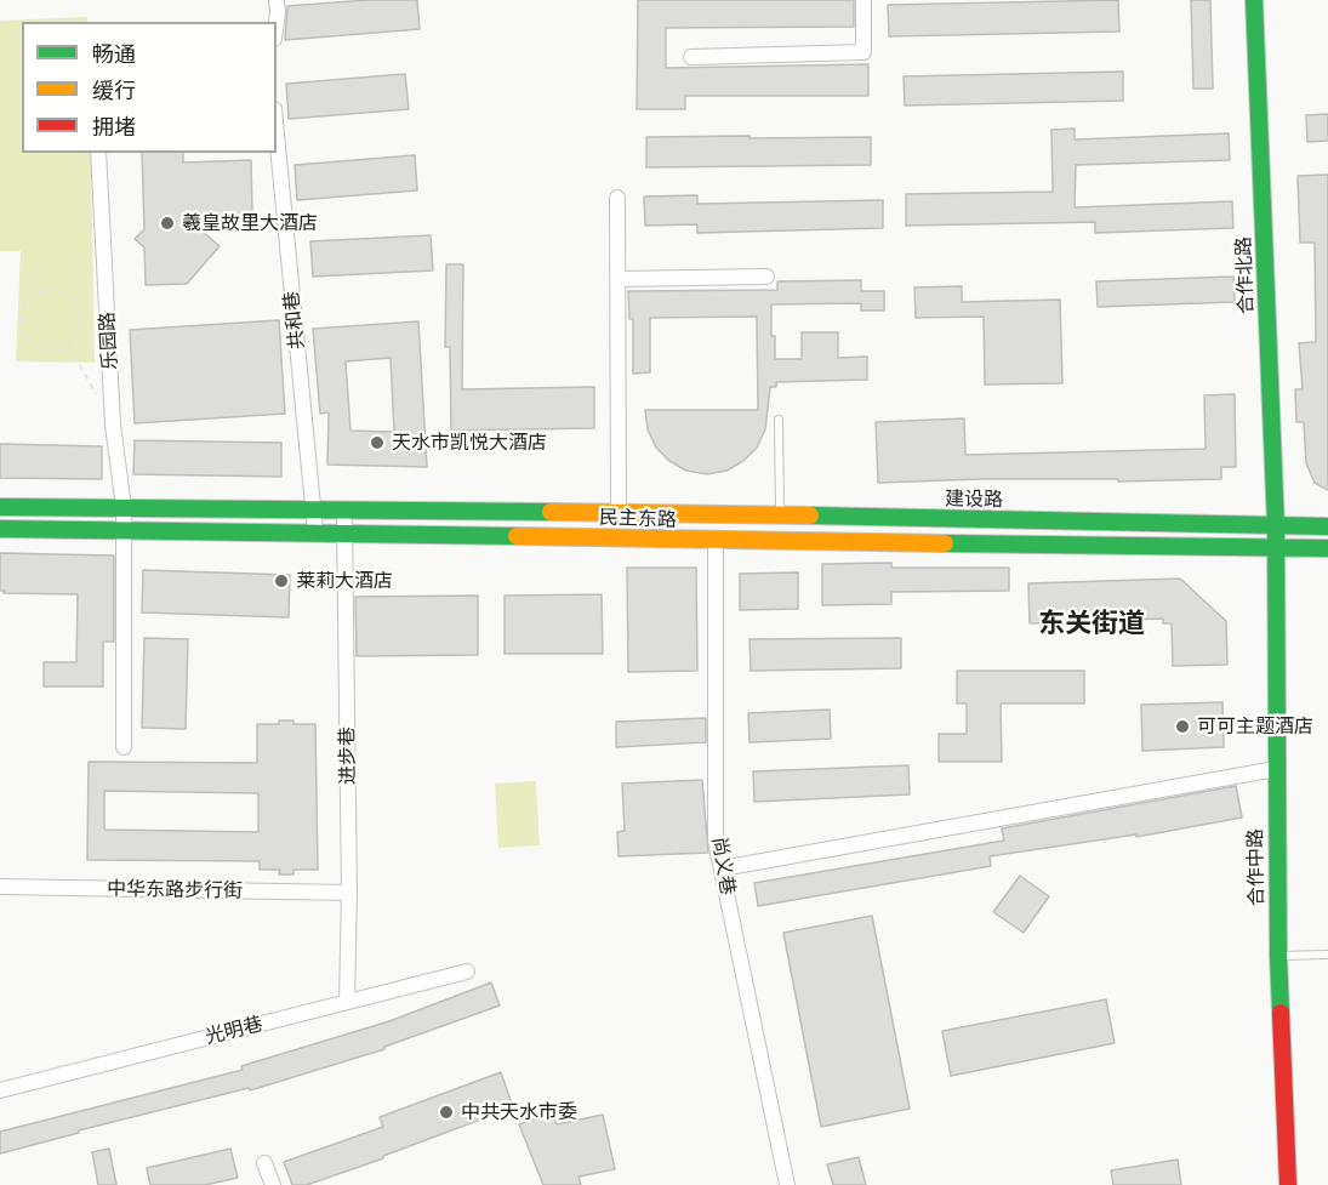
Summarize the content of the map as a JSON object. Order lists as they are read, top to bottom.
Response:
{
  "streets": {
    "main road": [
      "合作北路",
      "建设路",
      "民主东路",
      "合作中路"
    ],
    "street": [
      "共和巷",
      "乐园路",
      "进步巷",
      "尚义巷",
      "中华东路步行街",
      "光明巷"
    ]
  },
  "crossings": [
    ["合作北路", "建设路"],
    ["合作北路", "民主东路"],
    ["合作北路", "合作中路"],
    ["共和巷", "民主东路"],
    ["乐园路", "民主东路"],
    ["建设路", "民主东路"],
    ["民主东路", "进步巷"],
    ["民主东路", "尚义巷"],
    ["民主东路", "合作中路"],
    ["进步巷", "中华东路步行街"],
    ["进步巷", "光明巷"]
  ],
  "districts": ["东关街道"],
  "places": [
    "羲皇故里大酒店",
    "天水市凯悦大酒店",
    "莱莉大酒店",
    "可可主题酒店",
    "中共天水市委"
  ],
  "legend": ["畅通", "缓行", "拥堵"]
}
